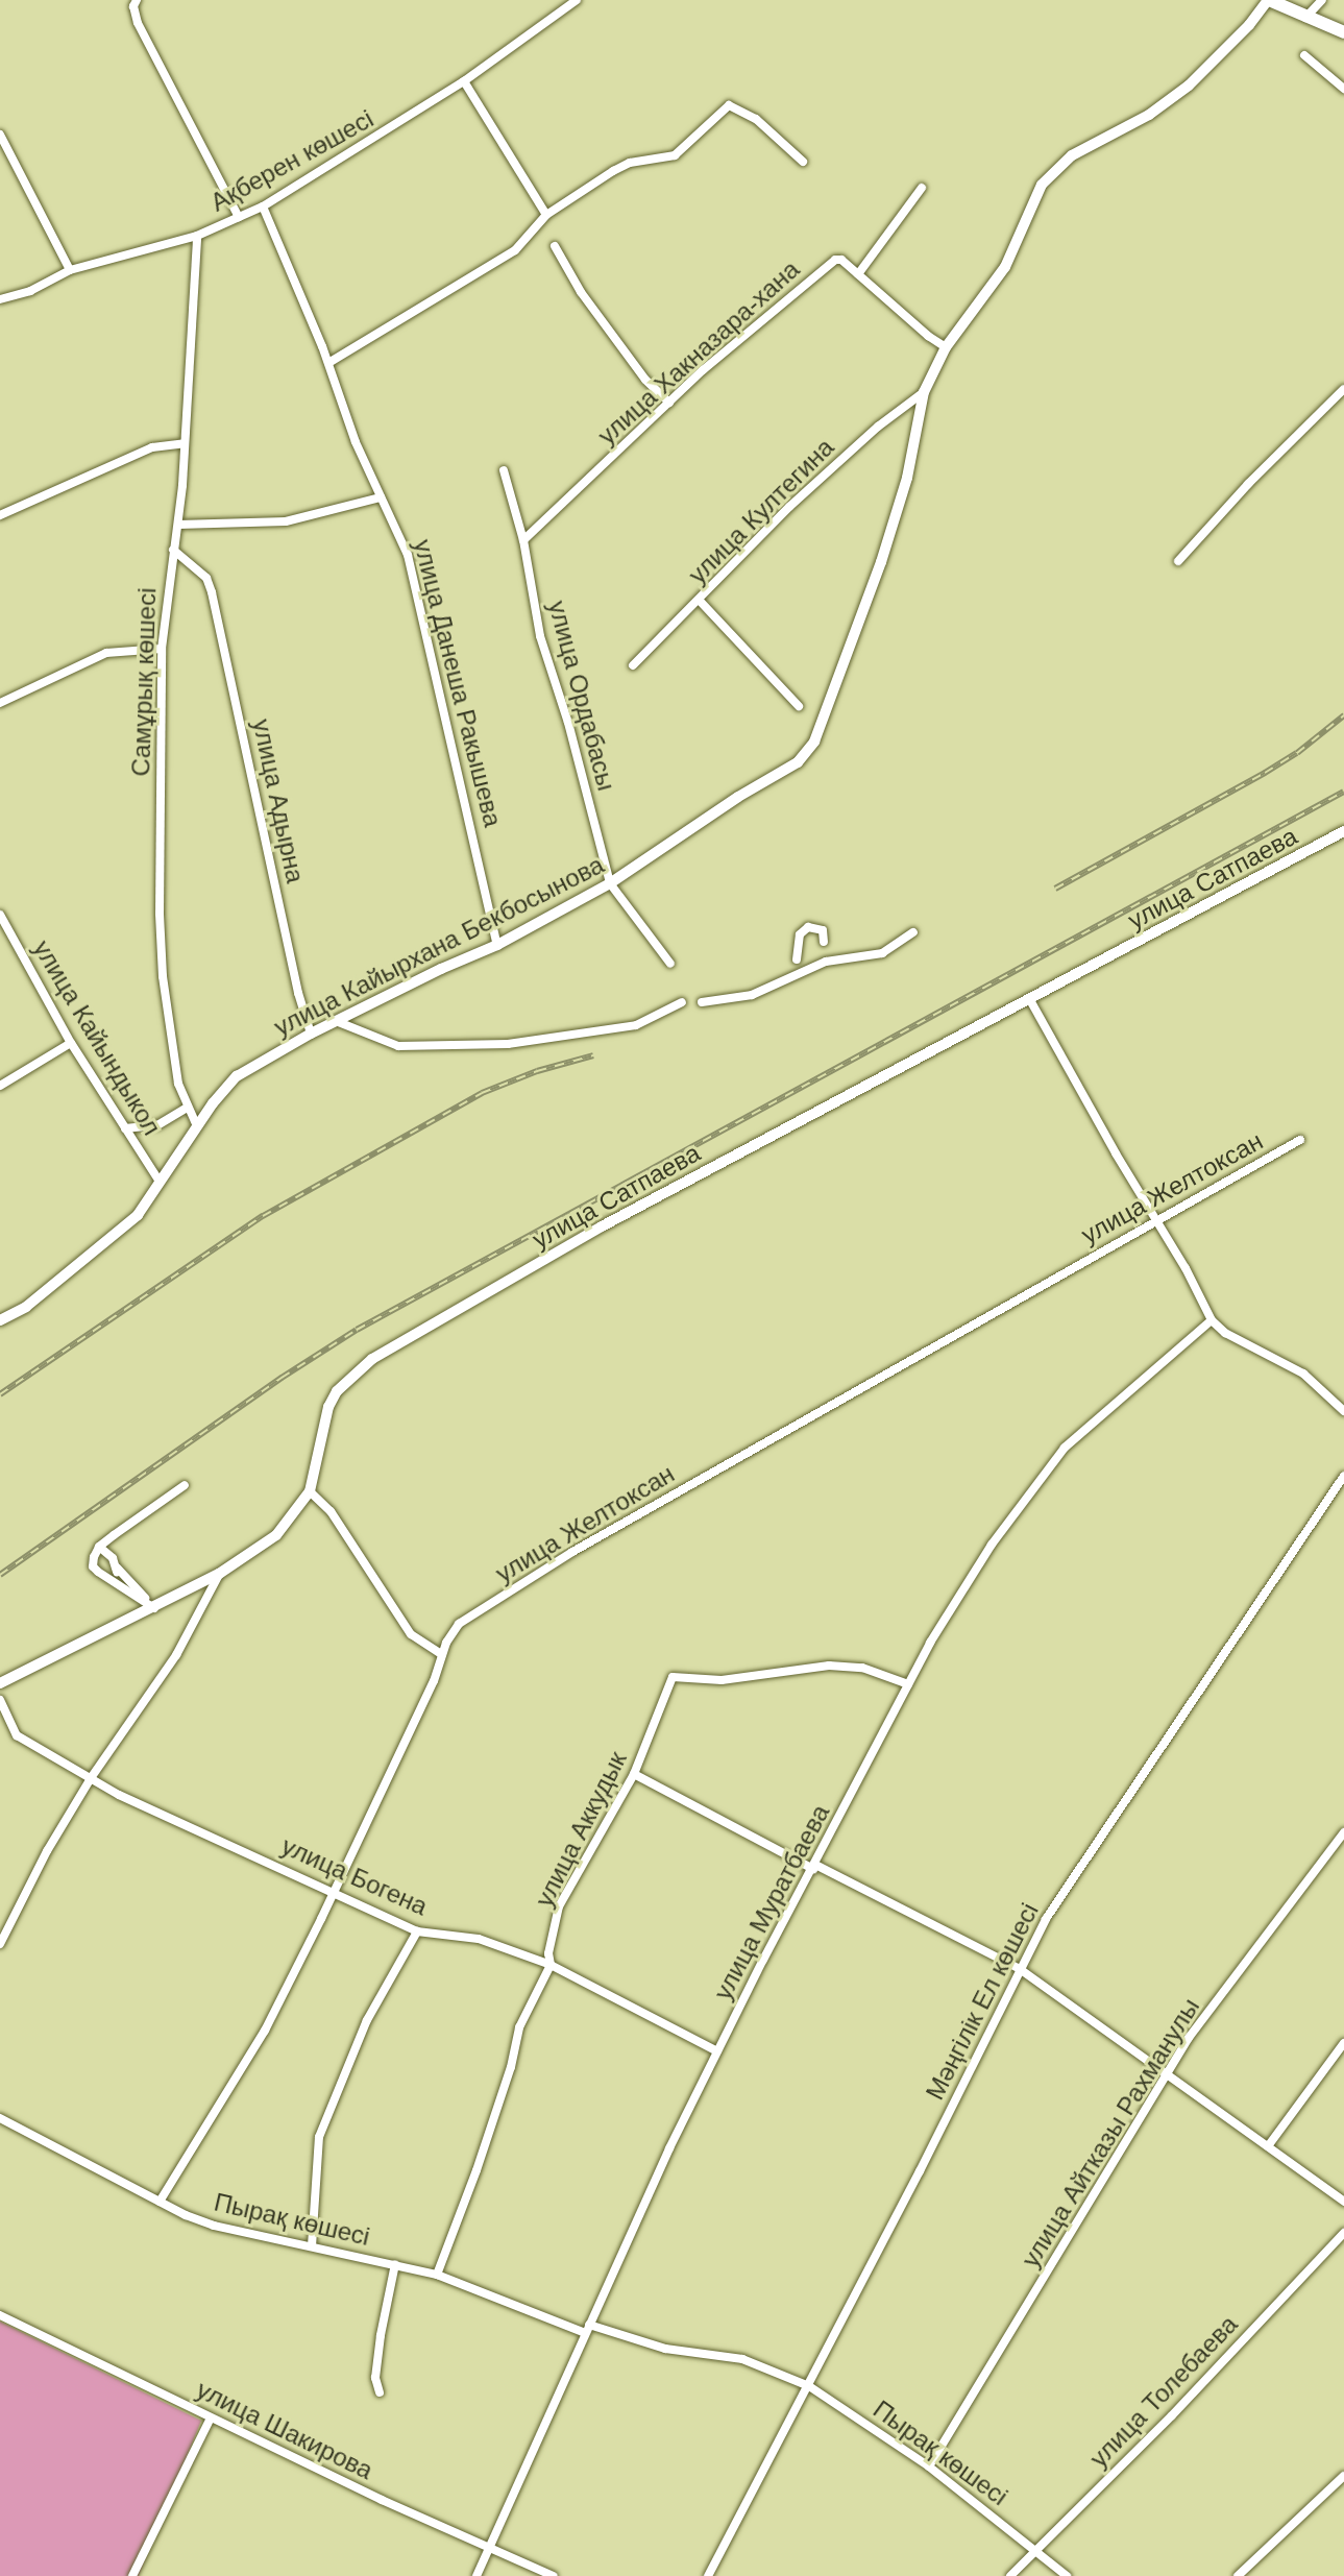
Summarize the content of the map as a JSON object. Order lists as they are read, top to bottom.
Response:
{
  "streets": {
    "street": [
      "Ақберен көшесі",
      "улица Хакназара-хана",
      "улица Култегина",
      "Самұрық көшесі",
      "улица Данеша Ракышева",
      "улица Ордабасы",
      "улица Адырна",
      "улица Сатпаева",
      "улица Кайырхана Бекбосынова",
      "улица Кайындыкол",
      "улица Желтоксан",
      "улица Аккудык",
      "улица Богена",
      "улица Муратбаева",
      "Мәңгілік Ел көшесі",
      "улица Айтказы Рахманулы",
      "Пырақ көшесі",
      "улица Толебаева",
      "улица Шакирова"
    ]
  },
  "crossings": [
    ["Ақберен көшесі", "Самұрық көшесі"],
    ["Ақберен көшесі", "улица Данеша Ракышева"],
    ["улица Хакназара-хана", "улица Ордабасы"],
    ["улица Култегина", "улица Кайырхана Бекбосынова"],
    ["Самұрық көшесі", "улица Адырна"],
    ["Самұрық көшесі", "улица Кайырхана Бекбосынова"],
    ["улица Данеша Ракышева", "улица Кайырхана Бекбосынова"],
    ["улица Ордабасы", "улица Кайырхана Бекбосынова"],
    ["улица Адырна", "улица Кайырхана Бекбосынова"],
    ["улица Кайырхана Бекбосынова", "улица Кайындыкол"],
    ["улица Желтоксан", "улица Богена"],
    ["улица Желтоксан", "Пырақ көшесі"],
    ["улица Аккудык", "улица Богена"],
    ["улица Аккудык", "улица Муратбаева"],
    ["улица Аккудык", "Пырақ көшесі"],
    ["улица Богена", "улица Муратбаева"],
    ["улица Муратбаева", "Пырақ көшесі"],
    ["улица Муратбаева", "улица Шакирова"],
    ["Мәңгілік Ел көшесі", "Пырақ көшесі"],
    ["улица Айтказы Рахманулы", "Пырақ көшесі"],
    ["Пырақ көшесі", "улица Толебаева"]
  ]
}
